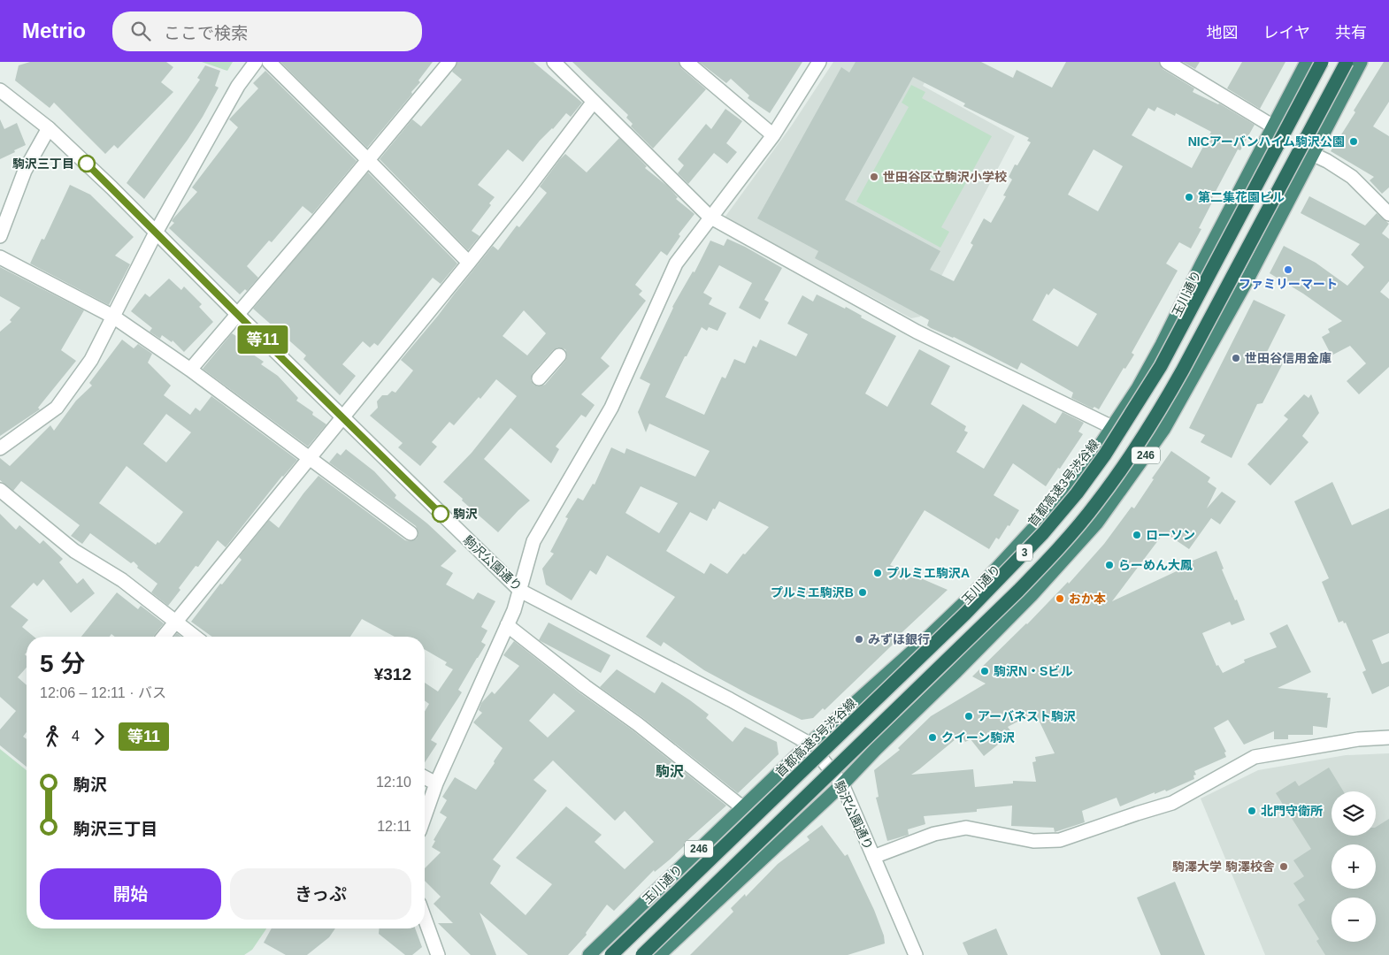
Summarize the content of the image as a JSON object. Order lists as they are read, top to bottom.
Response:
{
  "streets": {
    "highway": [
      "玉川通り",
      "246",
      "首都高速3号渋谷線",
      "3"
    ],
    "street": ["駒沢公園通り"]
  },
  "crossings": [
    ["玉川通り", "駒沢公園通り"],
    ["246", "駒沢公園通り"]
  ],
  "districts": ["駒沢"],
  "places": [
    "NICアーバンハイム駒沢公園",
    "駒沢三丁目",
    "世田谷区立駒沢小学校",
    "第二集花園ビル",
    "ファミリーマート",
    "世田谷信用金庫",
    "駒沢",
    "ローソン",
    "らーめん大鳳",
    "プルミエ駒沢A",
    "プルミエ駒沢B",
    "おか本",
    "みずほ銀行",
    "駒沢N・Sビル",
    "アーバネスト駒沢",
    "クイーン駒沢",
    "北門守衛所",
    "駒澤大学 駒澤校舎"
  ],
  "lines": ["bus line 等11"],
  "page": {
    "header": "Metrio",
    "search": "ここで検索",
    "nav": ["地図", "レイヤ", "共有"],
    "on_map": "等11",
    "heading": ["5 分", "12:06 – 12:11 · バス", "¥312"],
    "legs": ["4", "等11"],
    "list": [
      {
        "name": "駒沢",
        "value": "12:10"
      },
      {
        "name": "駒沢三丁目",
        "value": "12:11"
      }
    ],
    "map_buttons": ["+", "−"],
    "buttons": ["開始", "きっぷ"]
  }
}
